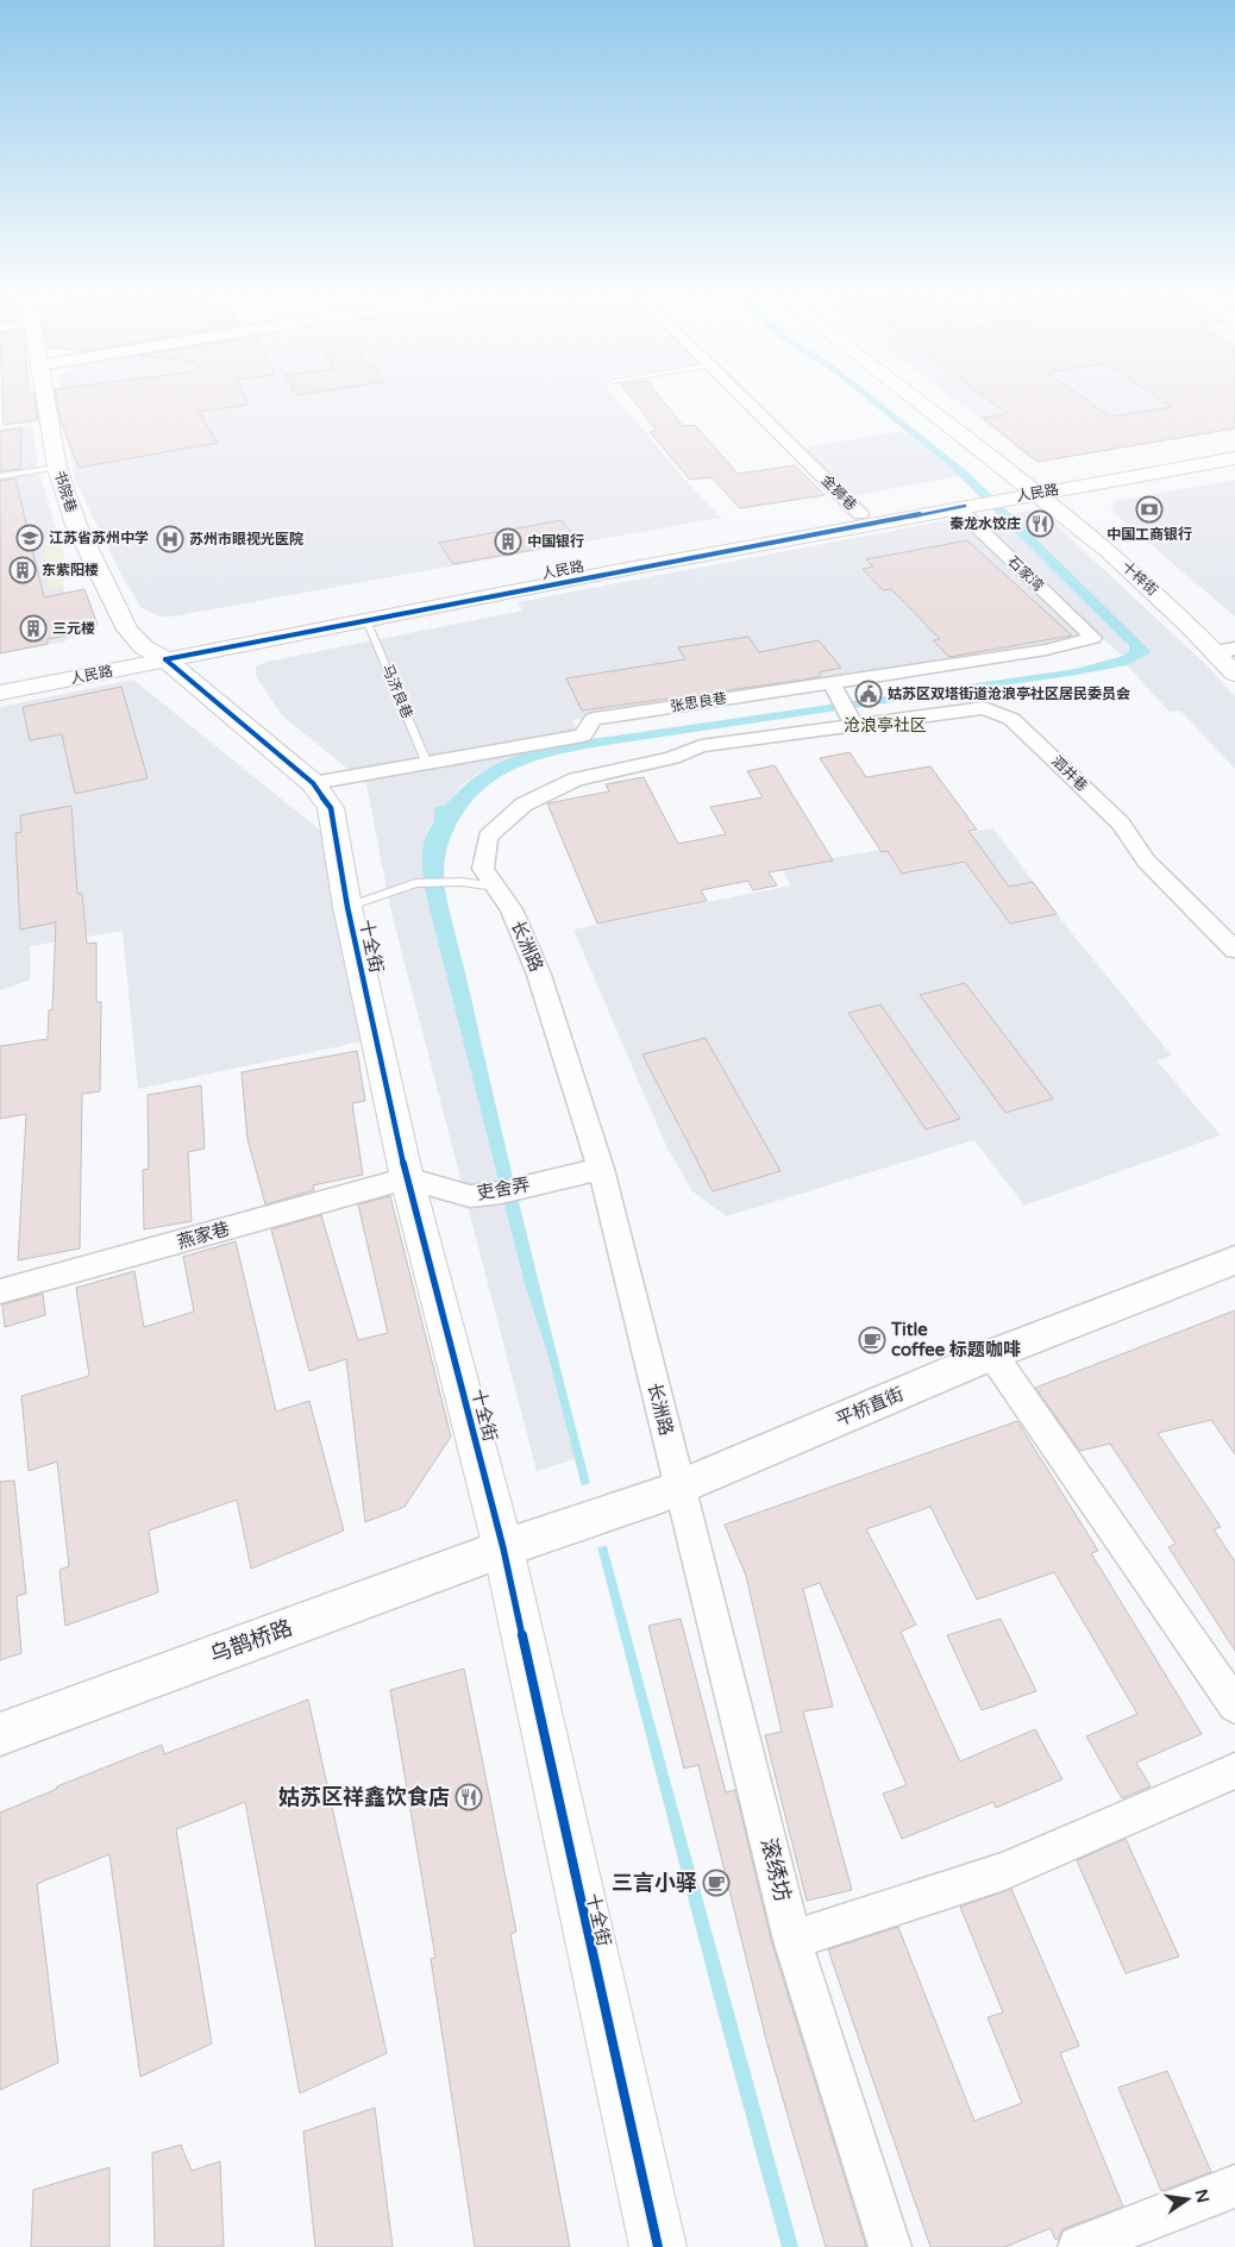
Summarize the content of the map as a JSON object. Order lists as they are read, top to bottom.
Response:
{
  "streets": {
    "main road": [
      "书院巷",
      "人民路",
      "十梓街",
      "十全街"
    ],
    "street": [
      "金狮巷",
      "石家湾",
      "张思良巷",
      "泗井巷",
      "长洲路",
      "吏舍弄",
      "燕家巷",
      "平桥直街",
      "乌鹊桥路",
      "滚绣坊"
    ],
    "lane": ["马济良巷"]
  },
  "crossings": [
    ["书院巷", "人民路"],
    ["书院巷", "十全街"],
    ["金狮巷", "人民路"],
    ["人民路", "石家湾"],
    ["人民路", "十梓街"],
    ["人民路", "马济良巷"],
    ["人民路", "十全街"],
    ["石家湾", "张思良巷"],
    ["马济良巷", "张思良巷"],
    ["张思良巷", "十全街"],
    ["泗井巷", "长洲路"],
    ["十全街", "吏舍弄"],
    ["十全街", "燕家巷"],
    ["十全街", "平桥直街"],
    ["十全街", "乌鹊桥路"],
    ["长洲路", "吏舍弄"],
    ["长洲路", "平桥直街"],
    ["长洲路", "滚绣坊"],
    ["吏舍弄", "燕家巷"],
    ["平桥直街", "乌鹊桥路"],
    ["平桥直街", "滚绣坊"]
  ],
  "districts": ["沧浪亭社区"],
  "places": {
    "bank": ["中国工商银行"],
    "restaurant": ["秦龙水饺庄", "姑苏区祥鑫饮食店"],
    "school or university": ["江苏省苏州中学"],
    "hospital": ["苏州市眼视光医院"],
    "building": ["中国银行", "东紫阳楼", "三元楼"],
    "public building": ["姑苏区双塔街道沧浪亭社区居民委员会"],
    "cafe": ["Title coffee 标题咖啡", "三言小驿"]
  },
  "north": "right"
}
